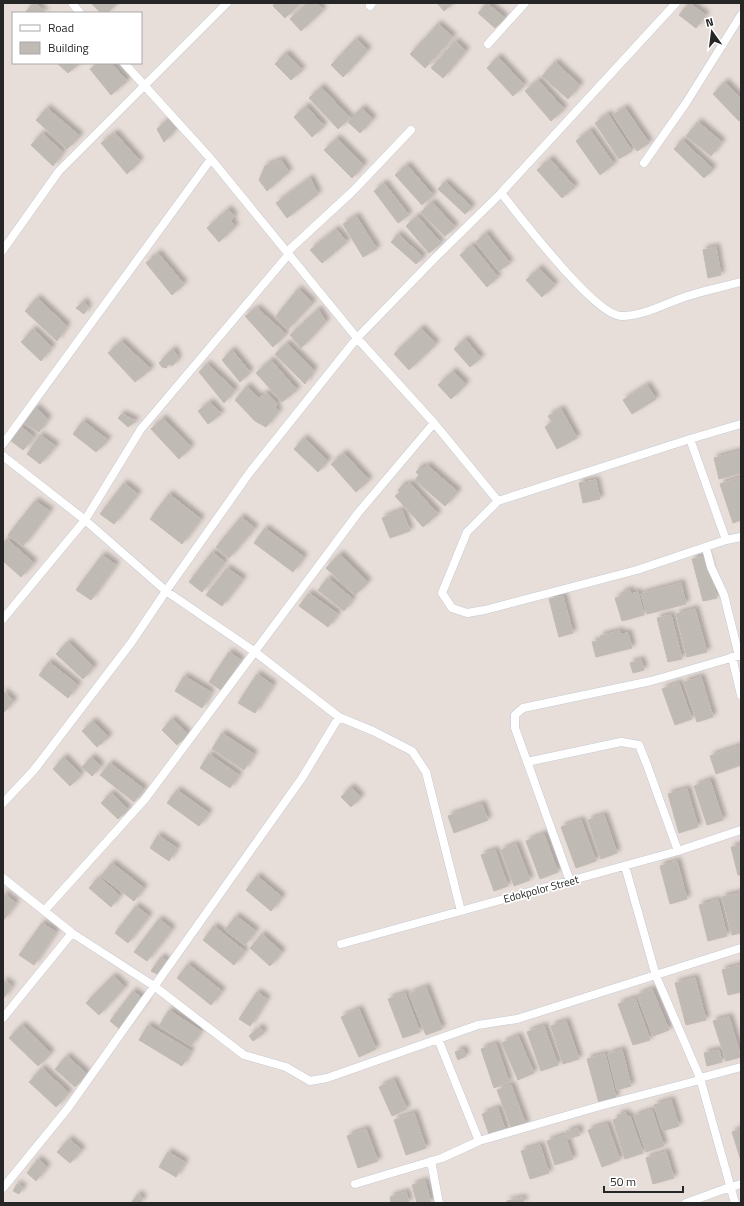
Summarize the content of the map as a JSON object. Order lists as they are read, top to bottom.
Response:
{
  "streets": {
    "street": ["Edokpolor Street"]
  },
  "legend": ["Road", "Building"],
  "scale_bar": "50 m",
  "north": "top"
}
